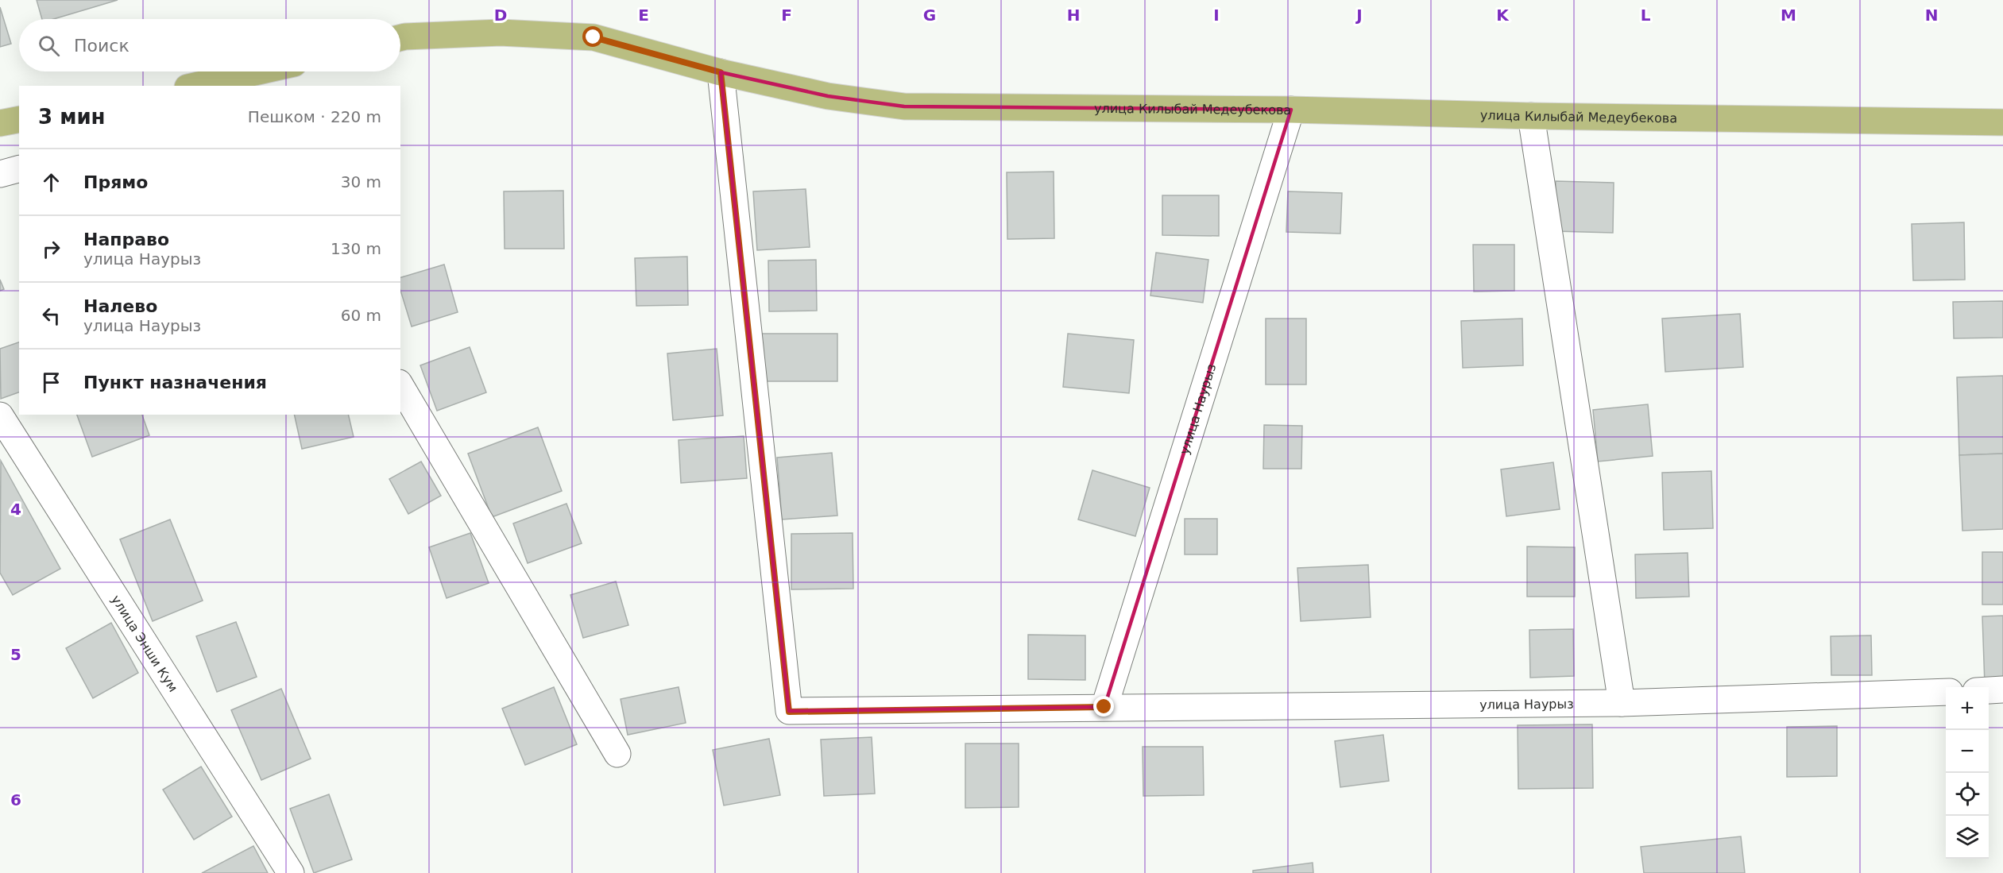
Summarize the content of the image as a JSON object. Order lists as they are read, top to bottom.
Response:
{
  "streets": {
    "main road": ["улица Килыбай Медеубекова"],
    "street": ["улица Наурыз", "улица Энши Кум"]
  },
  "crossings": [
    ["улица Килыбай Медеубекова", "улица Наурыз"]
  ],
  "page": {
    "search": "Поиск",
    "heading": ["3 мин", "Пешком · 220 m"],
    "list": [
      ["Прямо", "30 m"],
      ["Направо", "улица Наурыз", "130 m"],
      ["Налево", "улица Наурыз", "60 m"],
      "Пункт назначения"
    ],
    "map_buttons": ["+", "−"]
  },
  "grid": {
    "columns": [
      "D",
      "E",
      "F",
      "G",
      "H",
      "I",
      "J",
      "K",
      "L",
      "M",
      "N"
    ],
    "rows": ["4", "5", "6"]
  }
}
